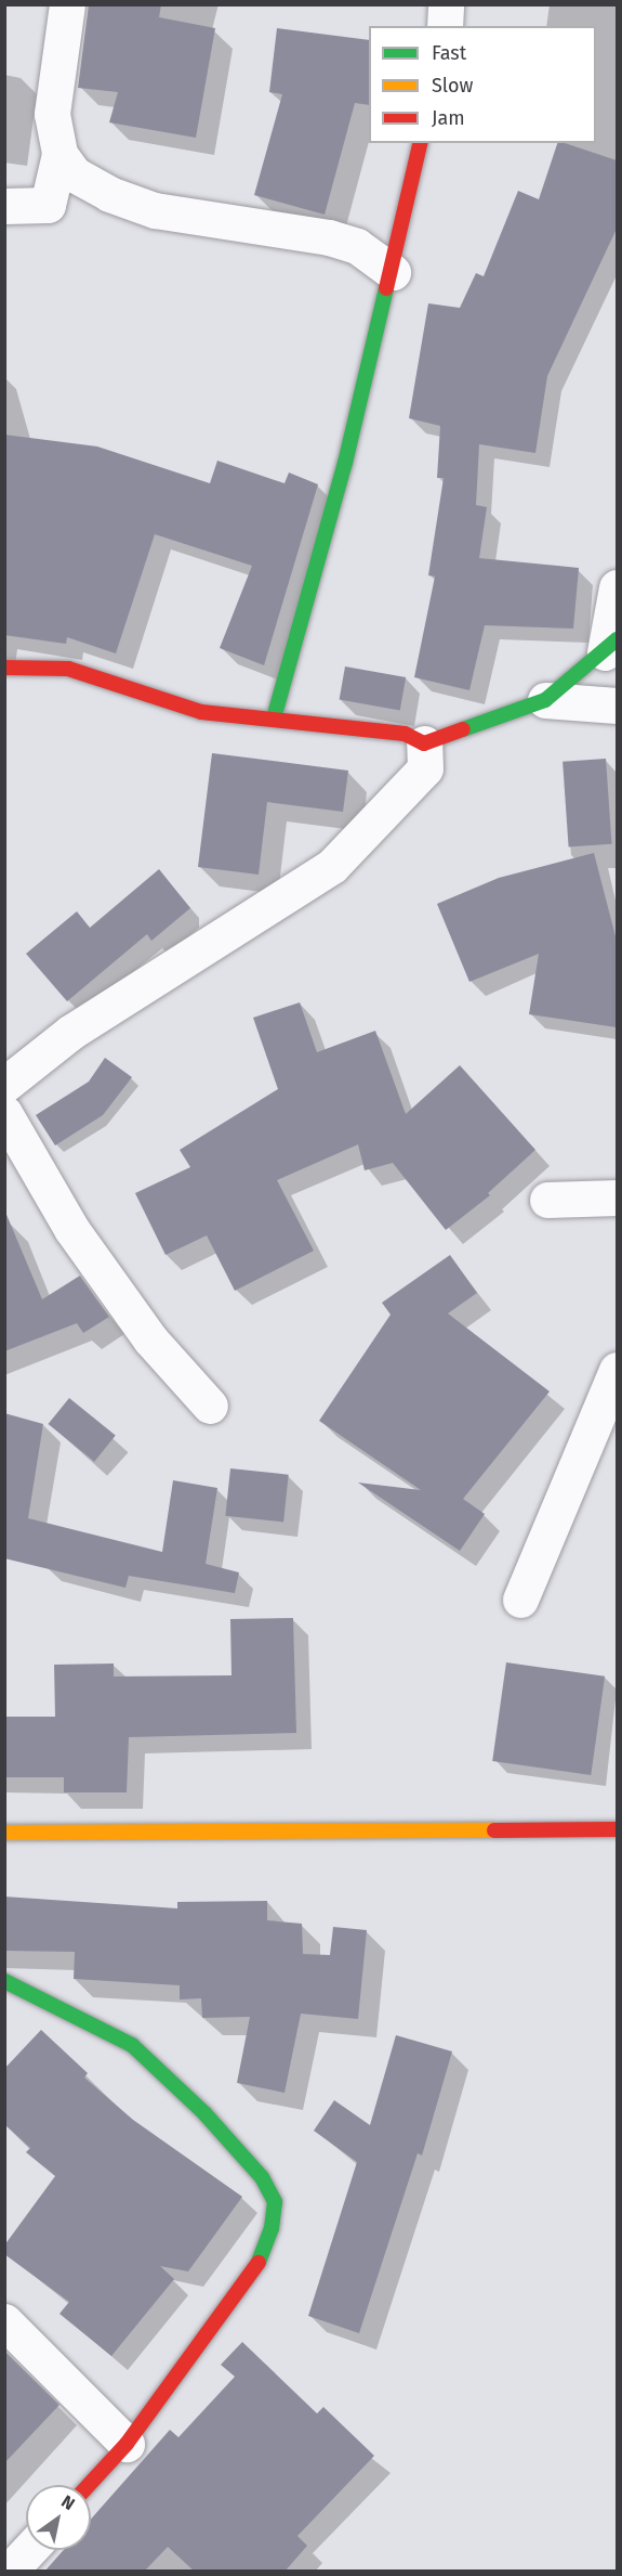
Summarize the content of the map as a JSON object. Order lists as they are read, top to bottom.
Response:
{
  "legend": ["Fast", "Slow", "Jam"],
  "north": "top right"
}
